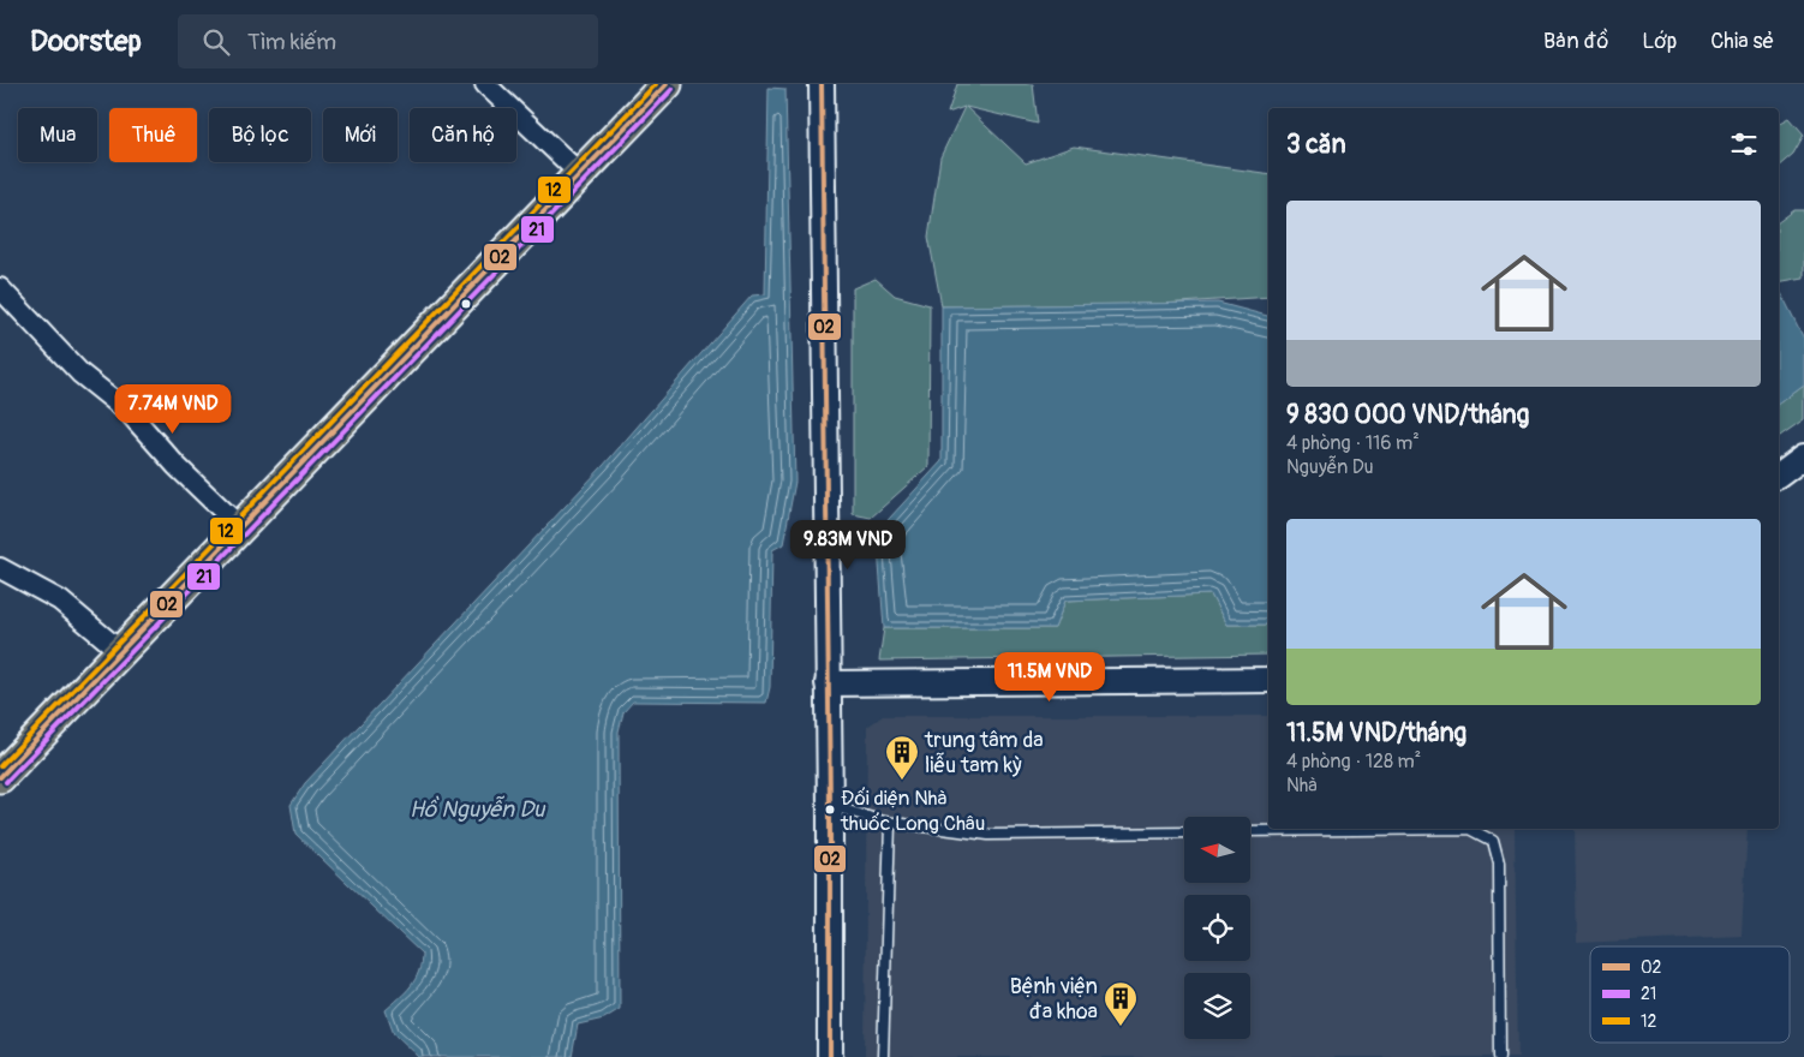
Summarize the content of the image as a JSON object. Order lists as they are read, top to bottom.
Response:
{
  "water": ["Hồ Nguyễn Du"],
  "places": {
    "building": ["trung tâm da liễu tam kỳ", "Bệnh viện đa khoa"],
    "other": ["Đối diện Nhà thuốc Long Châu"]
  },
  "lines": ["transit line 02", "transit line 12", "transit line 21"],
  "legend": ["02", "21", "12"],
  "north": "left",
  "page": {
    "header": "Doorstep",
    "search": "Tìm kiếm",
    "nav": ["Bản đồ", "Lớp", "Chia sẻ"],
    "chip": [
      "Mua",
      "Thuê",
      "Bộ lọc",
      "Mới",
      "Căn hộ"
    ],
    "heading": "3 căn",
    "list": [
      {
        "name": "9 830 000 VND/tháng",
        "note": "4 phòng · 116 m² · Nguyễn Du"
      },
      {
        "name": "11.5M VND/tháng",
        "note": "4 phòng · 128 m² · Nhà"
      }
    ],
    "price": ["7.74M VND", "9.83M VND", "11.5M VND"]
  }
}
